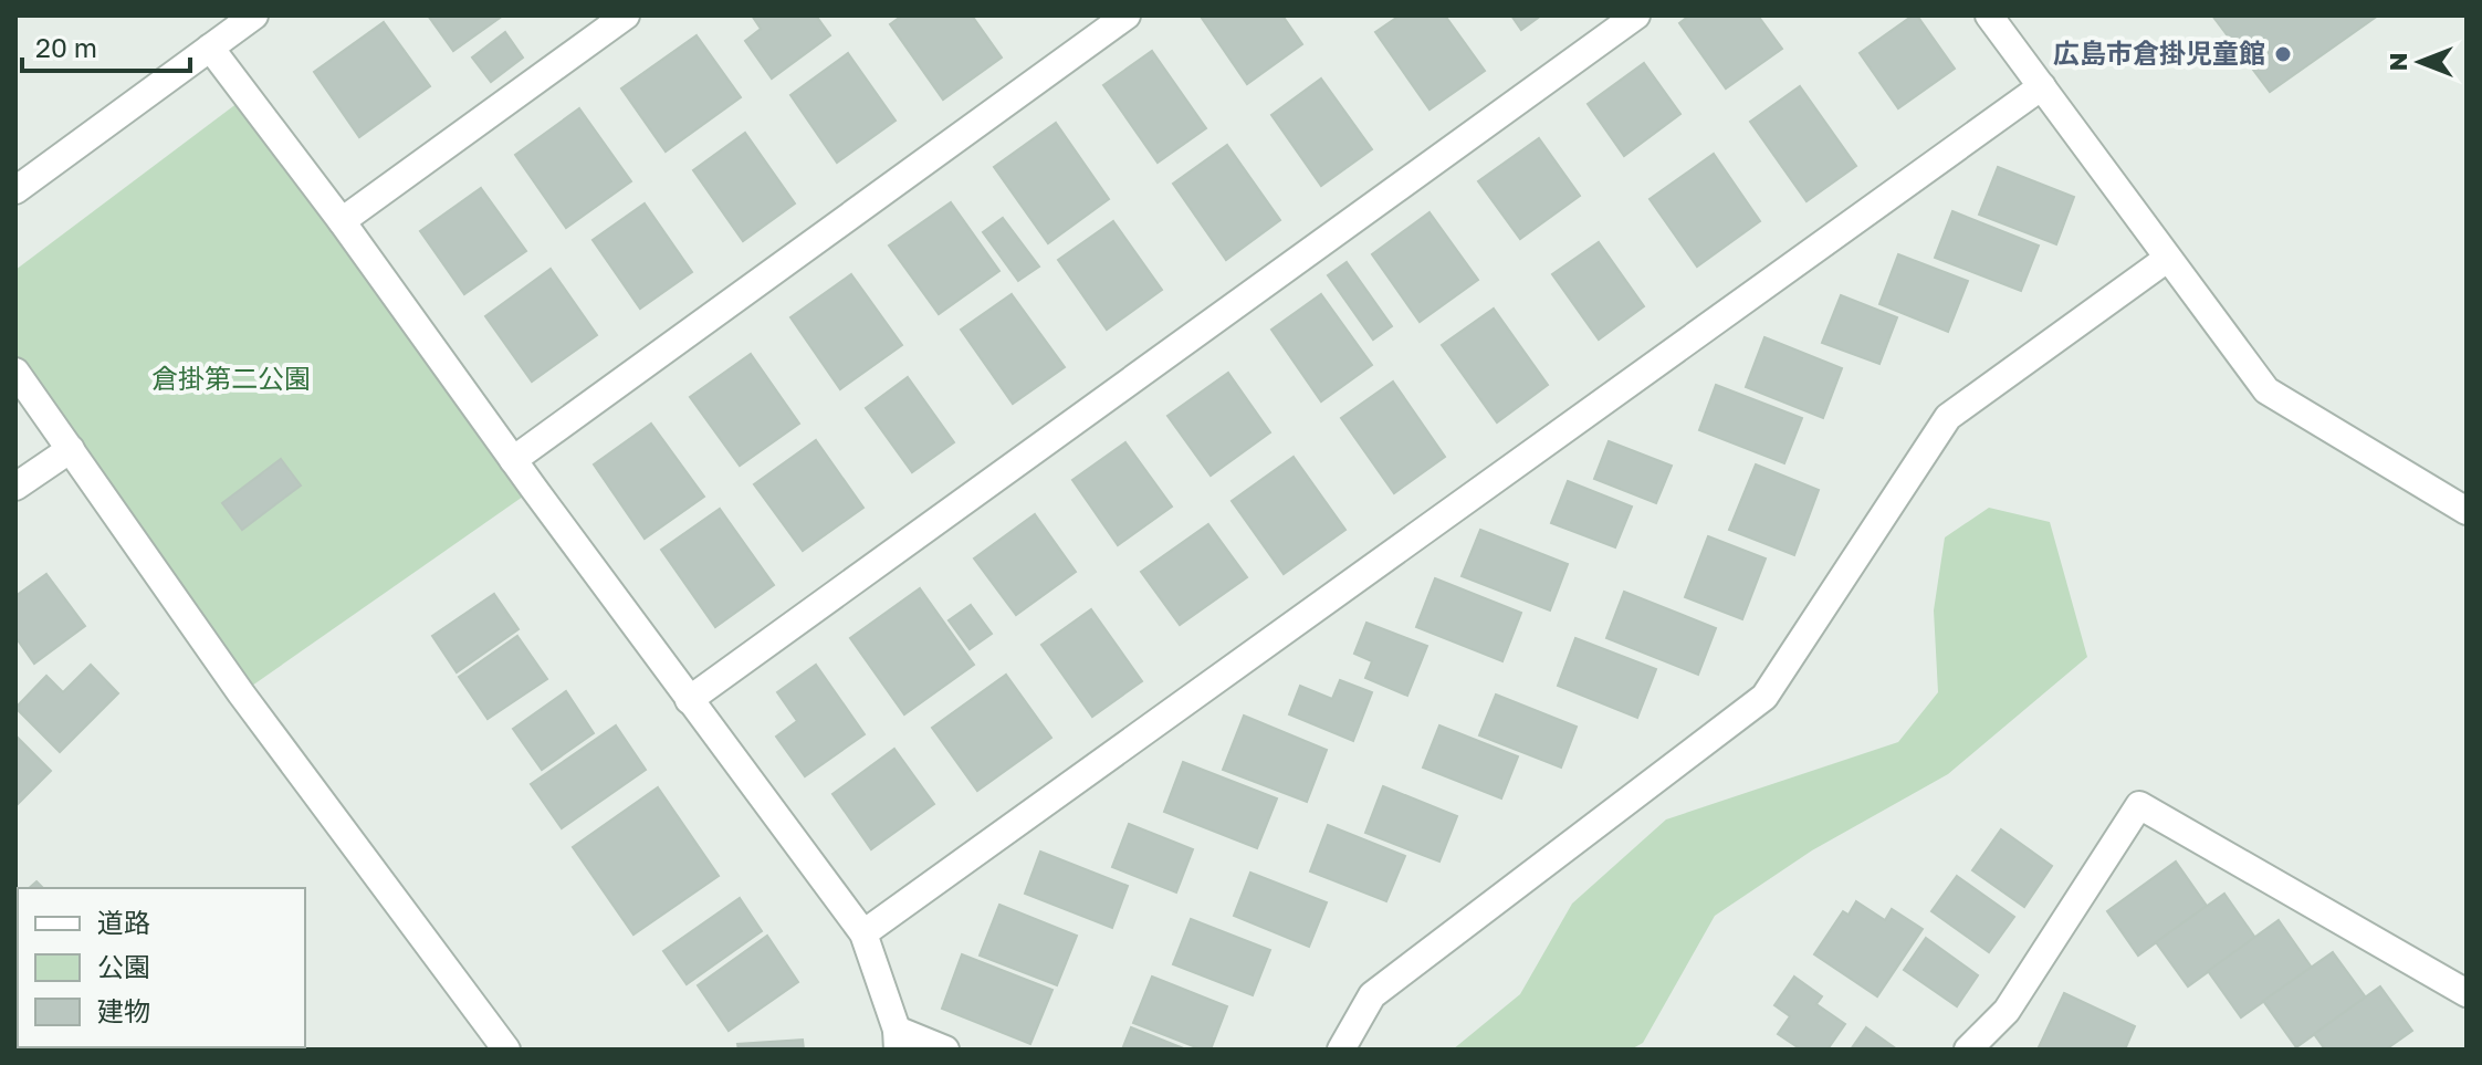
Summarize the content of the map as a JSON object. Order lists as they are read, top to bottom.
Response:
{
  "parks": ["倉掛第二公園"],
  "places": ["広島市倉掛児童館"],
  "legend": ["道路", "公園", "建物"],
  "scale_bar": "20 m",
  "north": "left"
}
